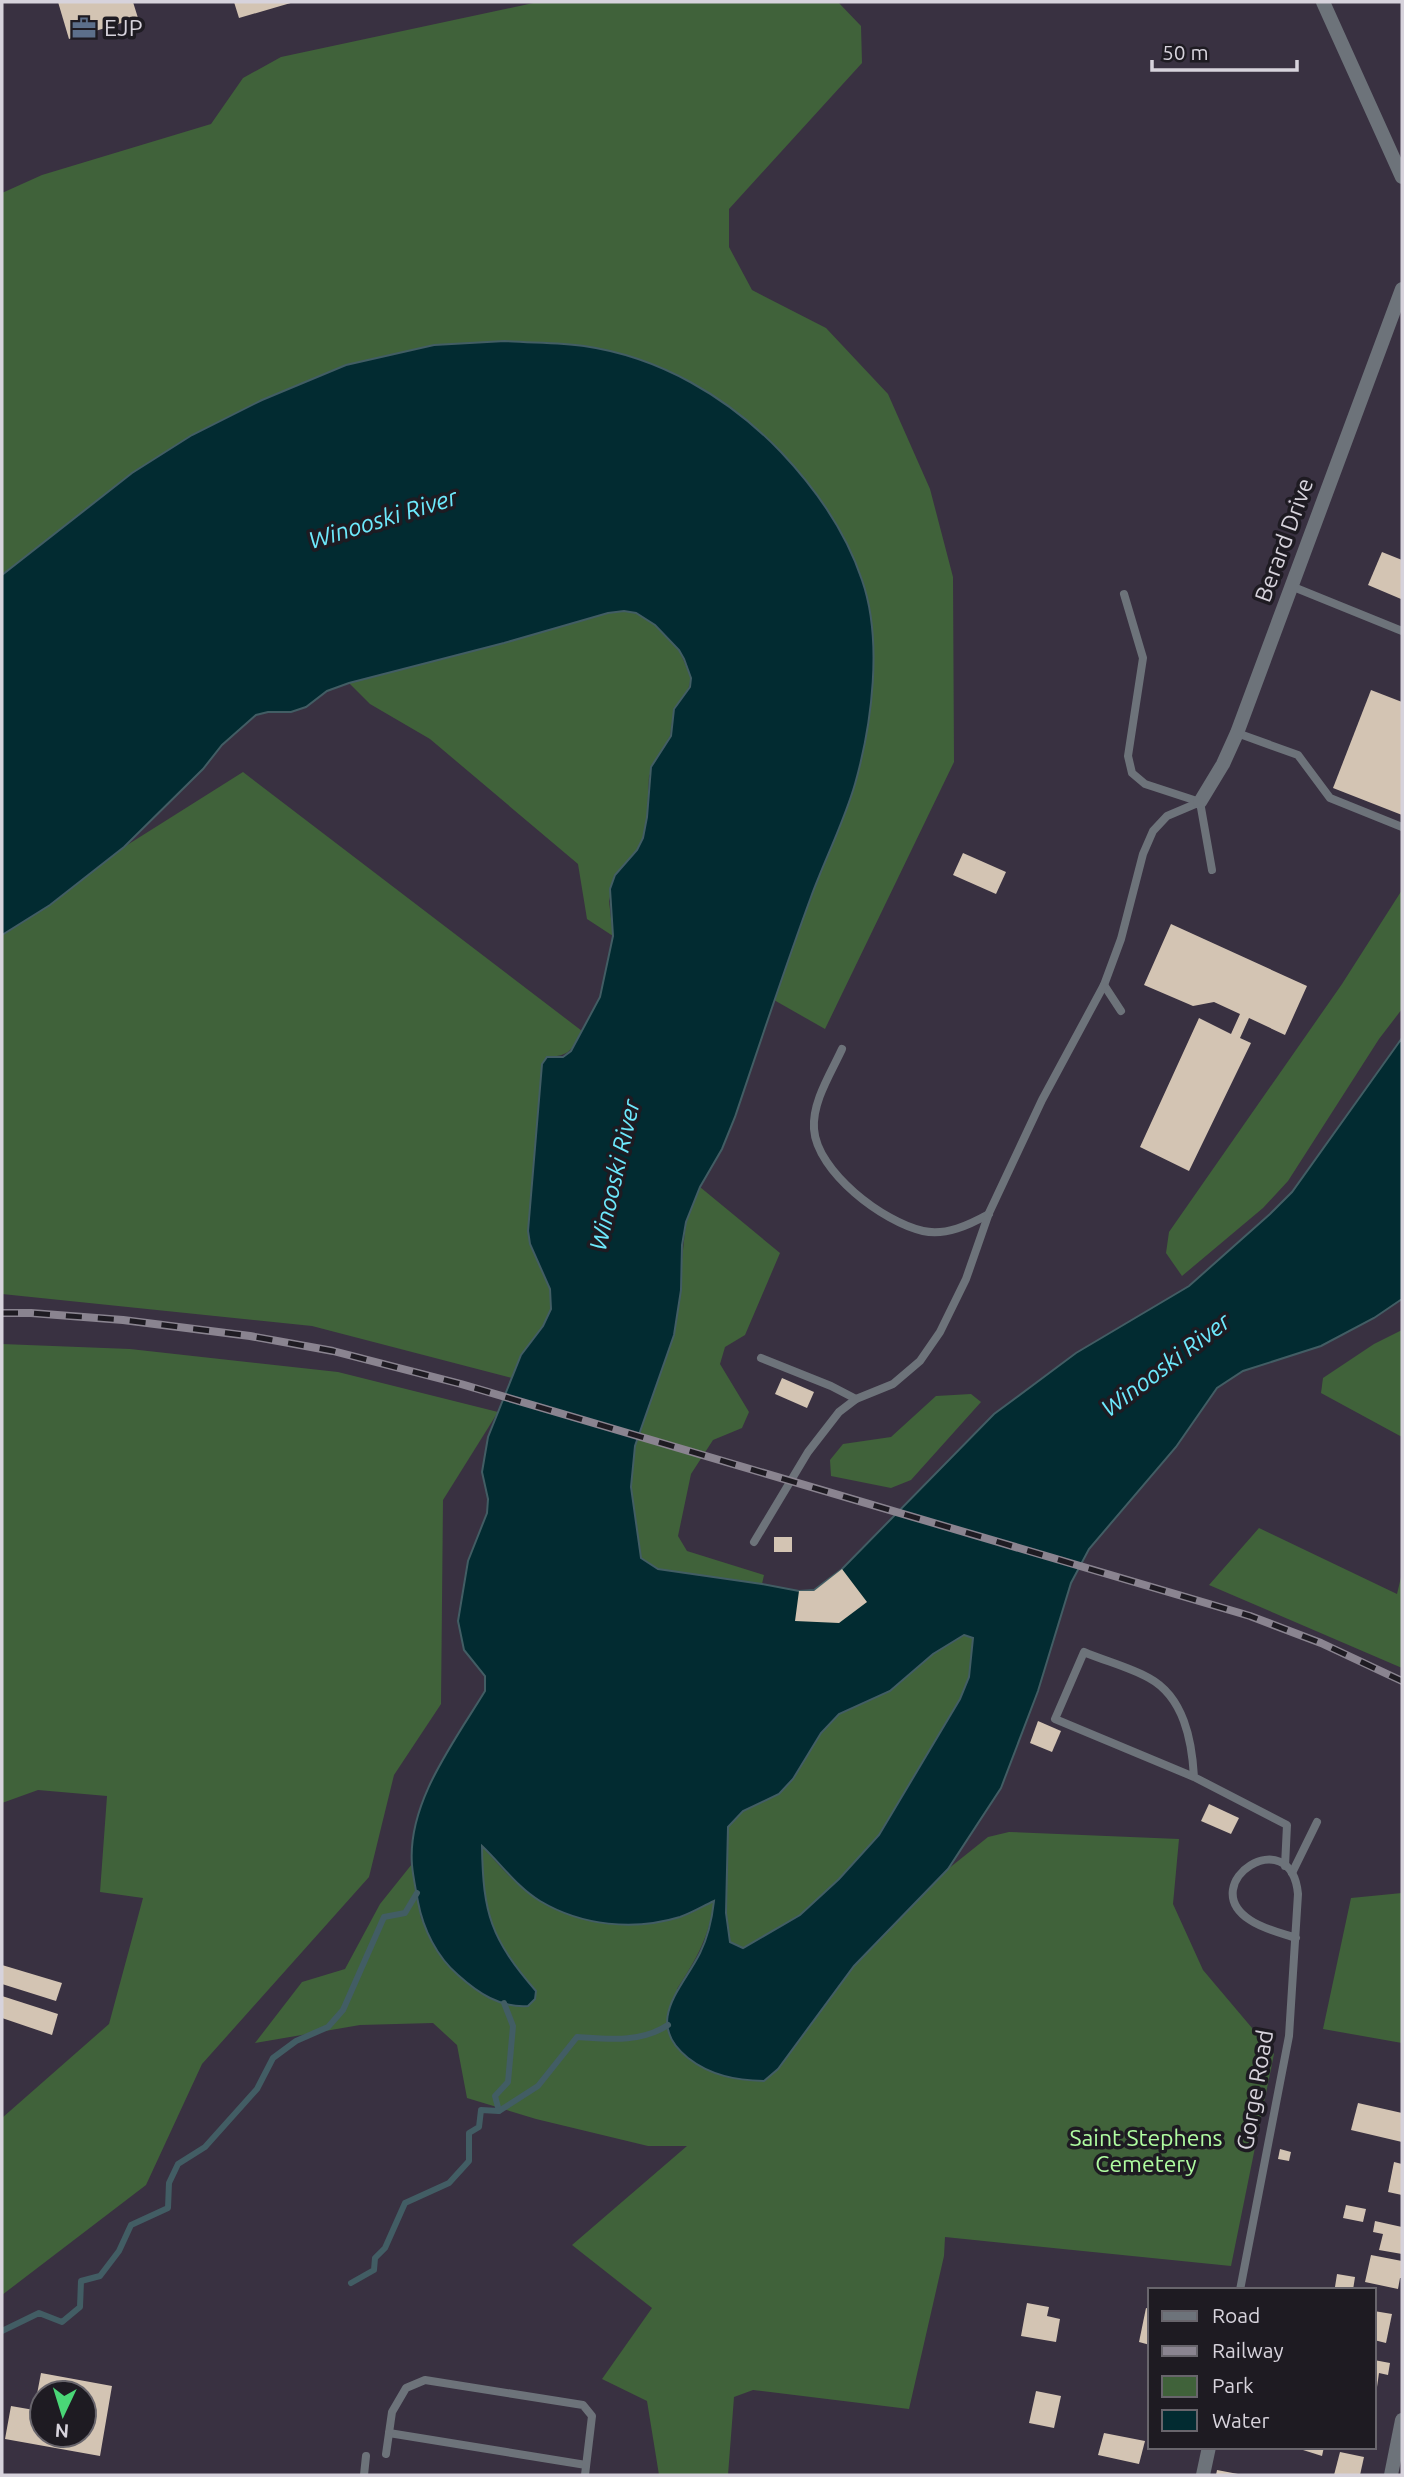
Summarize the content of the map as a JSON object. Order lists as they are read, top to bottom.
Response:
{
  "streets": {
    "street": ["Berard Drive"],
    "lane": ["Gorge Road"]
  },
  "water": ["Winooski River"],
  "parks": ["Saint Stephens Cemetery"],
  "places": {
    "office": ["EJP"]
  },
  "legend": [
    "Road",
    "Railway",
    "Park",
    "Water"
  ],
  "scale_bar": "50 m",
  "north": "bottom"
}
